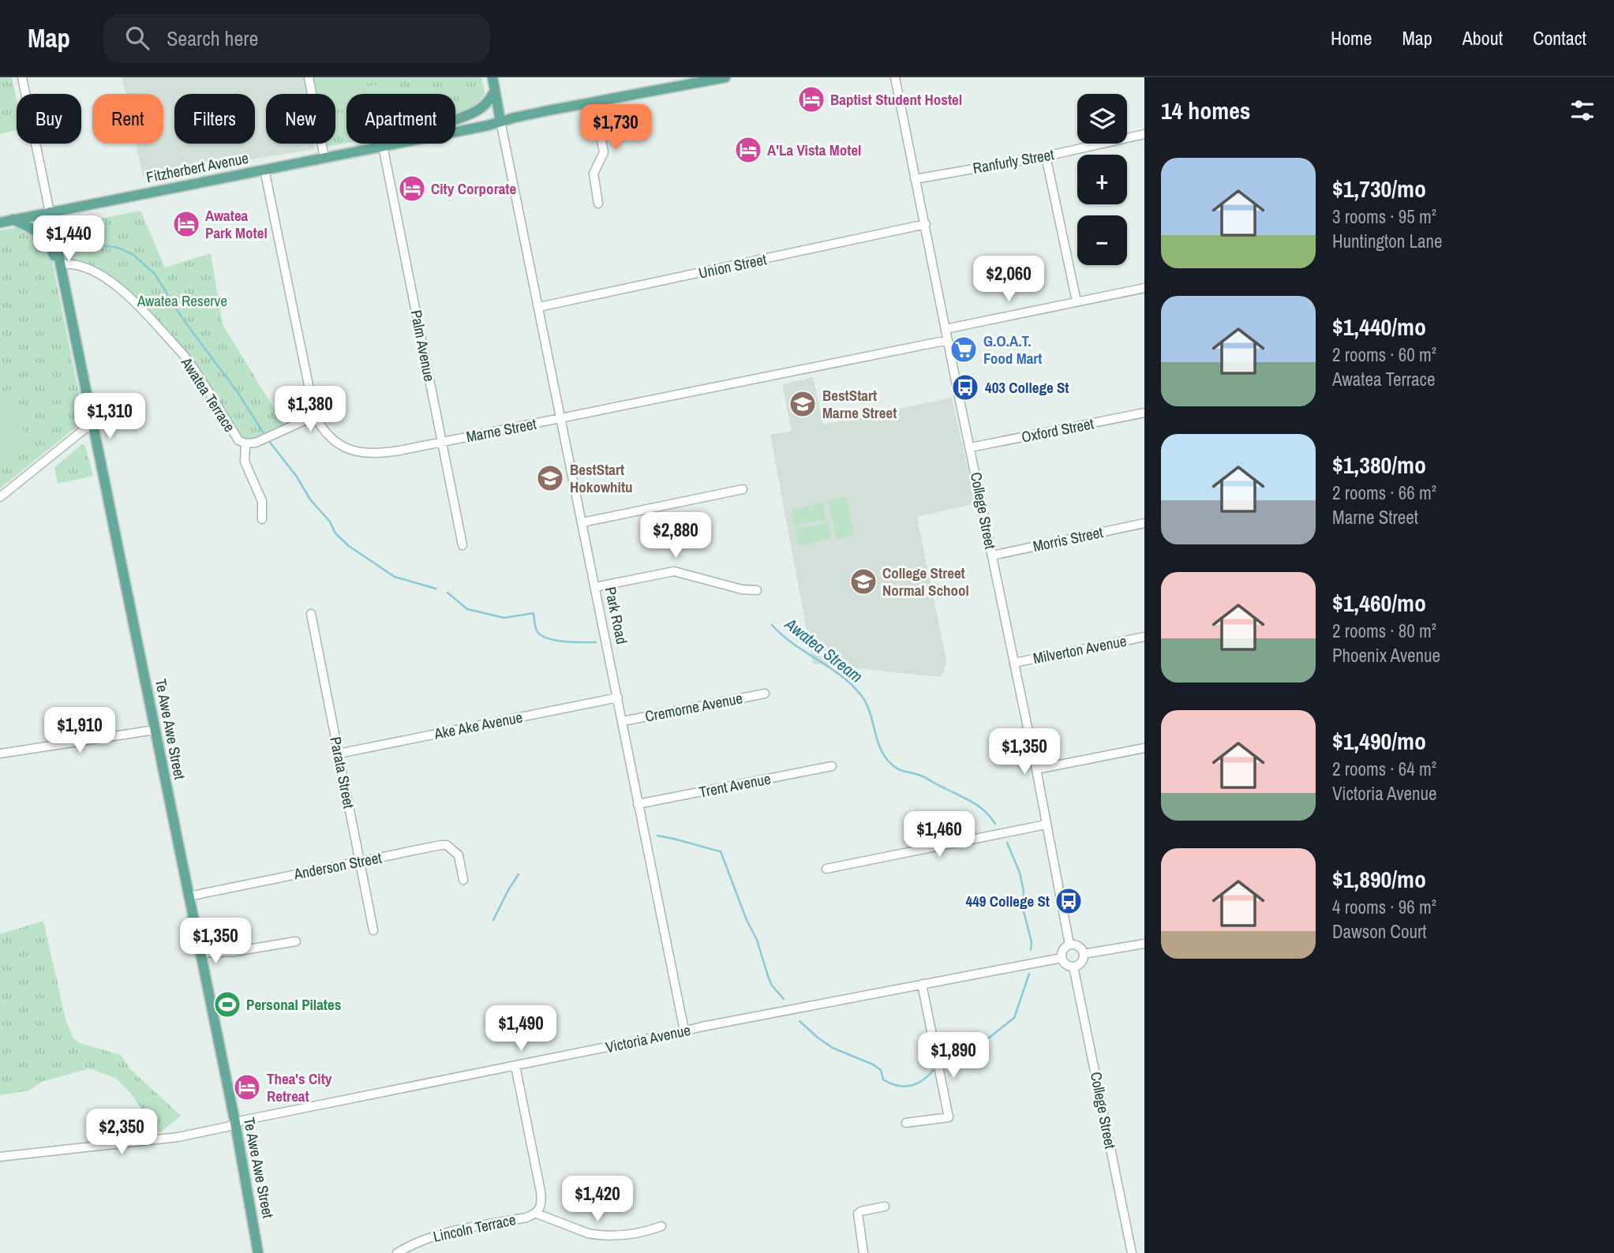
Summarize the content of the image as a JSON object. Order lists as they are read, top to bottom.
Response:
{
  "streets": {
    "main road": ["Fitzherbert Avenue", "Park Road", "Te Awe Awe Street"],
    "street": [
      "Ranfurly Street",
      "Union Street",
      "Palm Avenue",
      "Awatea Terrace",
      "Marne Street",
      "Oxford Street",
      "College Street",
      "Morris Street",
      "Milverton Avenue",
      "Cremorne Avenue",
      "Ake Ake Avenue",
      "Parata Street",
      "Trent Avenue",
      "Anderson Street",
      "Victoria Avenue",
      "Lincoln Terrace"
    ]
  },
  "crossings": [
    ["Ranfurly Street", "College Street"],
    ["Fitzherbert Avenue", "Palm Avenue"],
    ["Fitzherbert Avenue", "Marne Street"],
    ["Fitzherbert Avenue", "Park Road"],
    ["Fitzherbert Avenue", "Te Awe Awe Street"],
    ["Union Street", "College Street"],
    ["Union Street", "Park Road"],
    ["Palm Avenue", "Marne Street"],
    ["Awatea Terrace", "Marne Street"],
    ["Awatea Terrace", "Te Awe Awe Street"],
    ["Marne Street", "College Street"],
    ["Marne Street", "Park Road"],
    ["Oxford Street", "College Street"],
    ["College Street", "Morris Street"],
    ["College Street", "Milverton Avenue"],
    ["College Street", "Victoria Avenue"],
    ["Park Road", "Cremorne Avenue"],
    ["Park Road", "Ake Ake Avenue"],
    ["Park Road", "Trent Avenue"],
    ["Park Road", "Victoria Avenue"],
    ["Ake Ake Avenue", "Parata Street"],
    ["Te Awe Awe Street", "Anderson Street"],
    ["Te Awe Awe Street", "Victoria Avenue"],
    ["Parata Street", "Anderson Street"],
    ["Victoria Avenue", "Lincoln Terrace"]
  ],
  "water": ["Awatea Stream"],
  "parks": ["Awatea Reserve"],
  "places": {
    "hotel": [
      "Baptist Student Hostel",
      "A'La Vista Motel",
      "City Corporate",
      "Awatea Park Motel",
      "Thea's City Retreat"
    ],
    "supermarket": ["G.O.A.T. Food Mart"],
    "bus stop": ["403 College St", "449 College St"],
    "school or university": ["BestStart Marne Street", "BestStart Hokowhitu", "College Street Normal School"],
    "sports": ["Personal Pilates"]
  },
  "page": {
    "header": "Map",
    "search": "Search here",
    "nav": [
      "Home",
      "Map",
      "About",
      "Contact"
    ],
    "heading": "14 homes",
    "map_buttons": ["+", "−"],
    "chip": [
      "Buy",
      "Rent",
      "Filters",
      "New",
      "Apartment"
    ],
    "price": [
      "$1,730",
      "$1,440",
      "$2,060",
      "$1,380",
      "$1,310",
      "$2,880",
      "$1,910",
      "$1,350",
      "$1,460",
      "$1,350",
      "$1,490",
      "$1,890",
      "$2,350",
      "$1,420"
    ],
    "list": [
      {
        "name": "$1,730/mo",
        "note": "3 rooms · 95 m² · Huntington Lane"
      },
      {
        "name": "$1,440/mo",
        "note": "2 rooms · 60 m² · Awatea Terrace"
      },
      {
        "name": "$1,380/mo",
        "note": "2 rooms · 66 m² · Marne Street"
      },
      {
        "name": "$1,460/mo",
        "note": "2 rooms · 80 m² · Phoenix Avenue"
      },
      {
        "name": "$1,490/mo",
        "note": "2 rooms · 64 m² · Victoria Avenue"
      },
      {
        "name": "$1,890/mo",
        "note": "4 rooms · 96 m² · Dawson Court"
      }
    ]
  }
}
